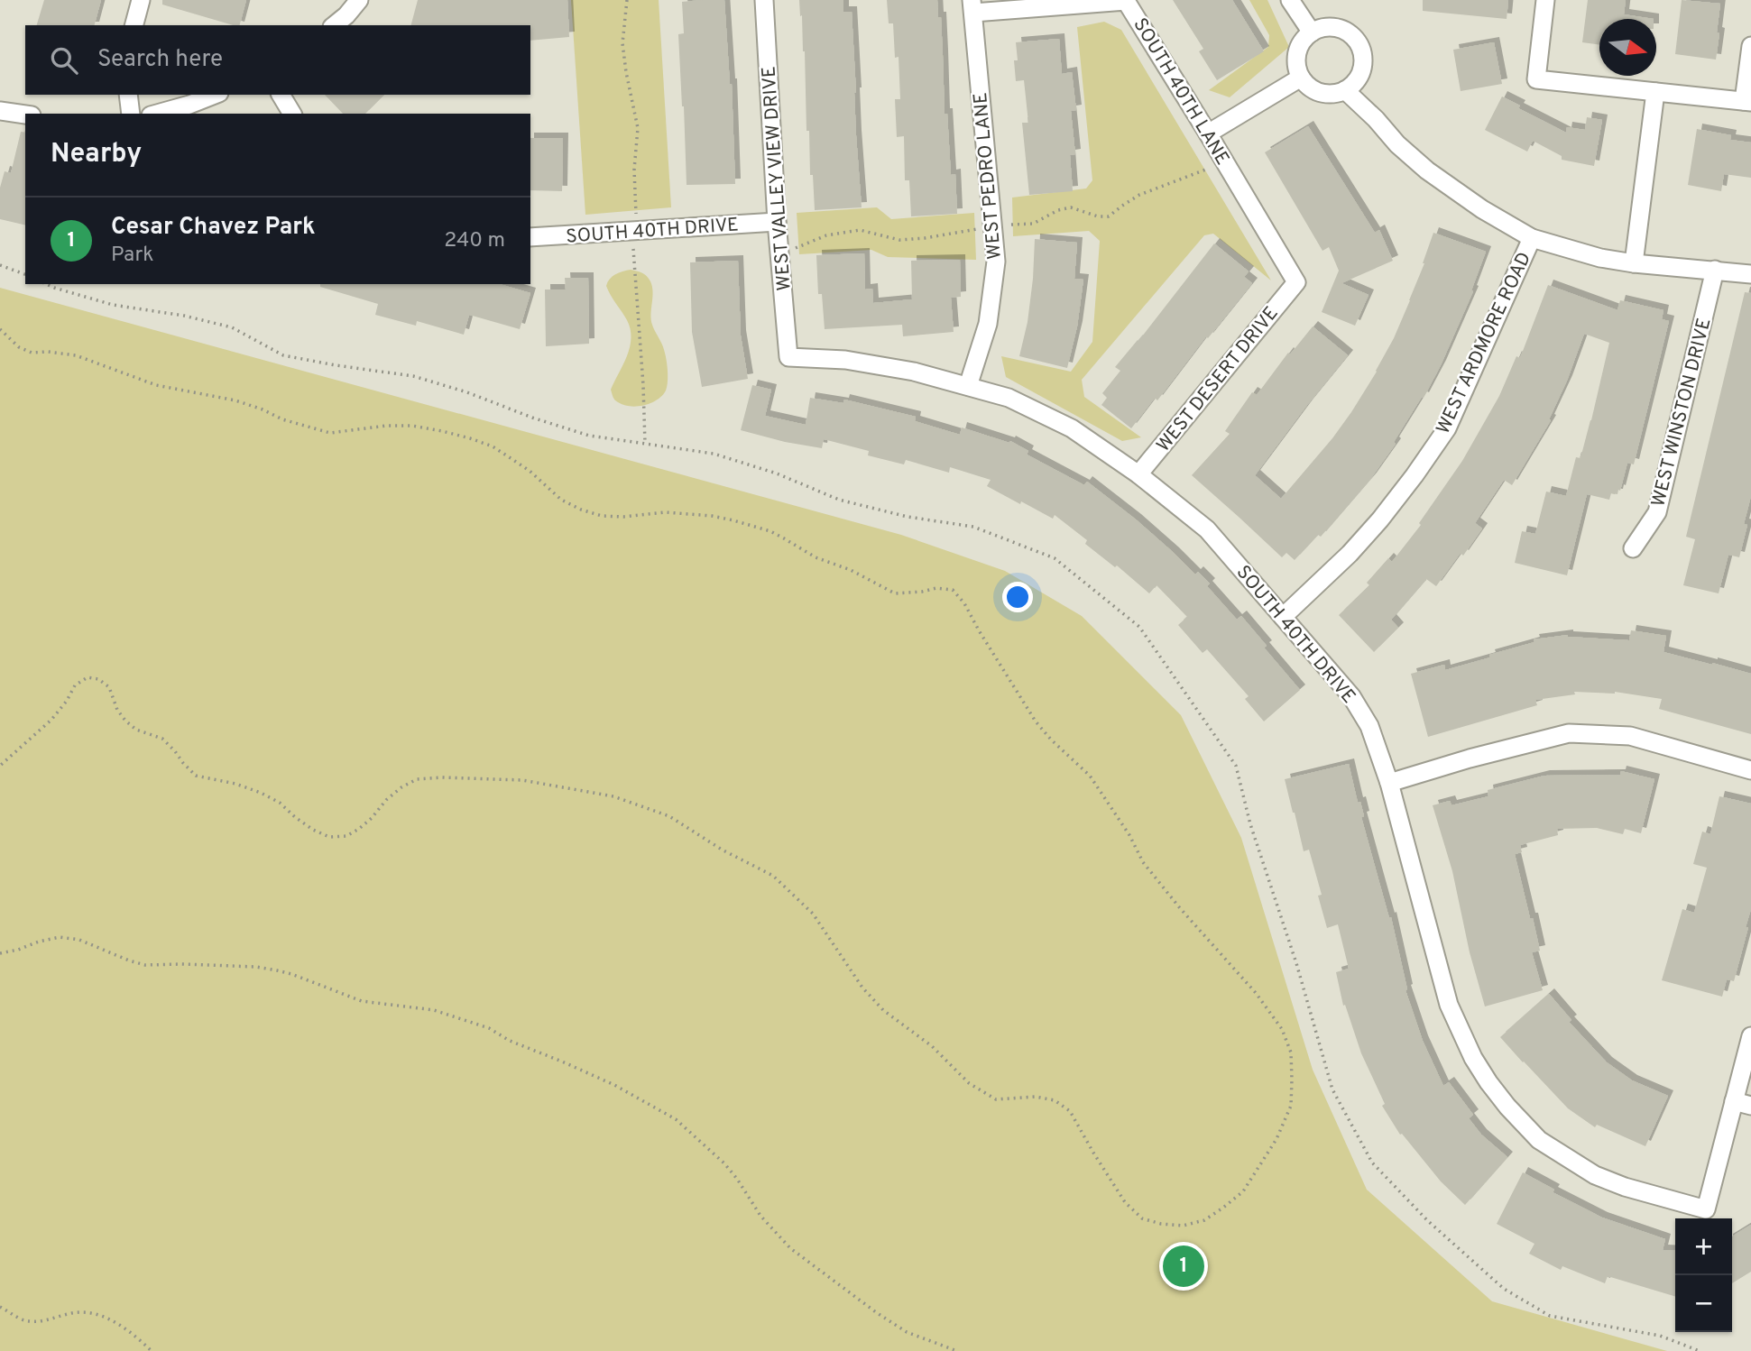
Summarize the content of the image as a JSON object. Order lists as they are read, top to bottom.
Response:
{
  "streets": {
    "street": [
      "SOUTH 40TH LANE",
      "WEST PEDRO LANE",
      "WEST VALLEY VIEW DRIVE",
      "SOUTH 40TH DRIVE",
      "WEST ARDMORE ROAD",
      "WEST DESERT DRIVE",
      "WEST WINSTON DRIVE"
    ]
  },
  "crossings": [
    ["SOUTH 40TH LANE", "WEST PEDRO LANE"],
    ["SOUTH 40TH LANE", "WEST DESERT DRIVE"],
    ["WEST PEDRO LANE", "SOUTH 40TH DRIVE"],
    ["WEST VALLEY VIEW DRIVE", "SOUTH 40TH DRIVE"],
    ["SOUTH 40TH DRIVE", "WEST ARDMORE ROAD"],
    ["SOUTH 40TH DRIVE", "WEST DESERT DRIVE"]
  ],
  "north": "right",
  "page": {
    "search": "Search here",
    "heading": "Nearby",
    "list": [
      {
        "mark": "1",
        "name": "Cesar Chavez Park",
        "note": "Park",
        "value": "240 m"
      }
    ],
    "map_buttons": ["+", "−"],
    "pins": "1"
  }
}
